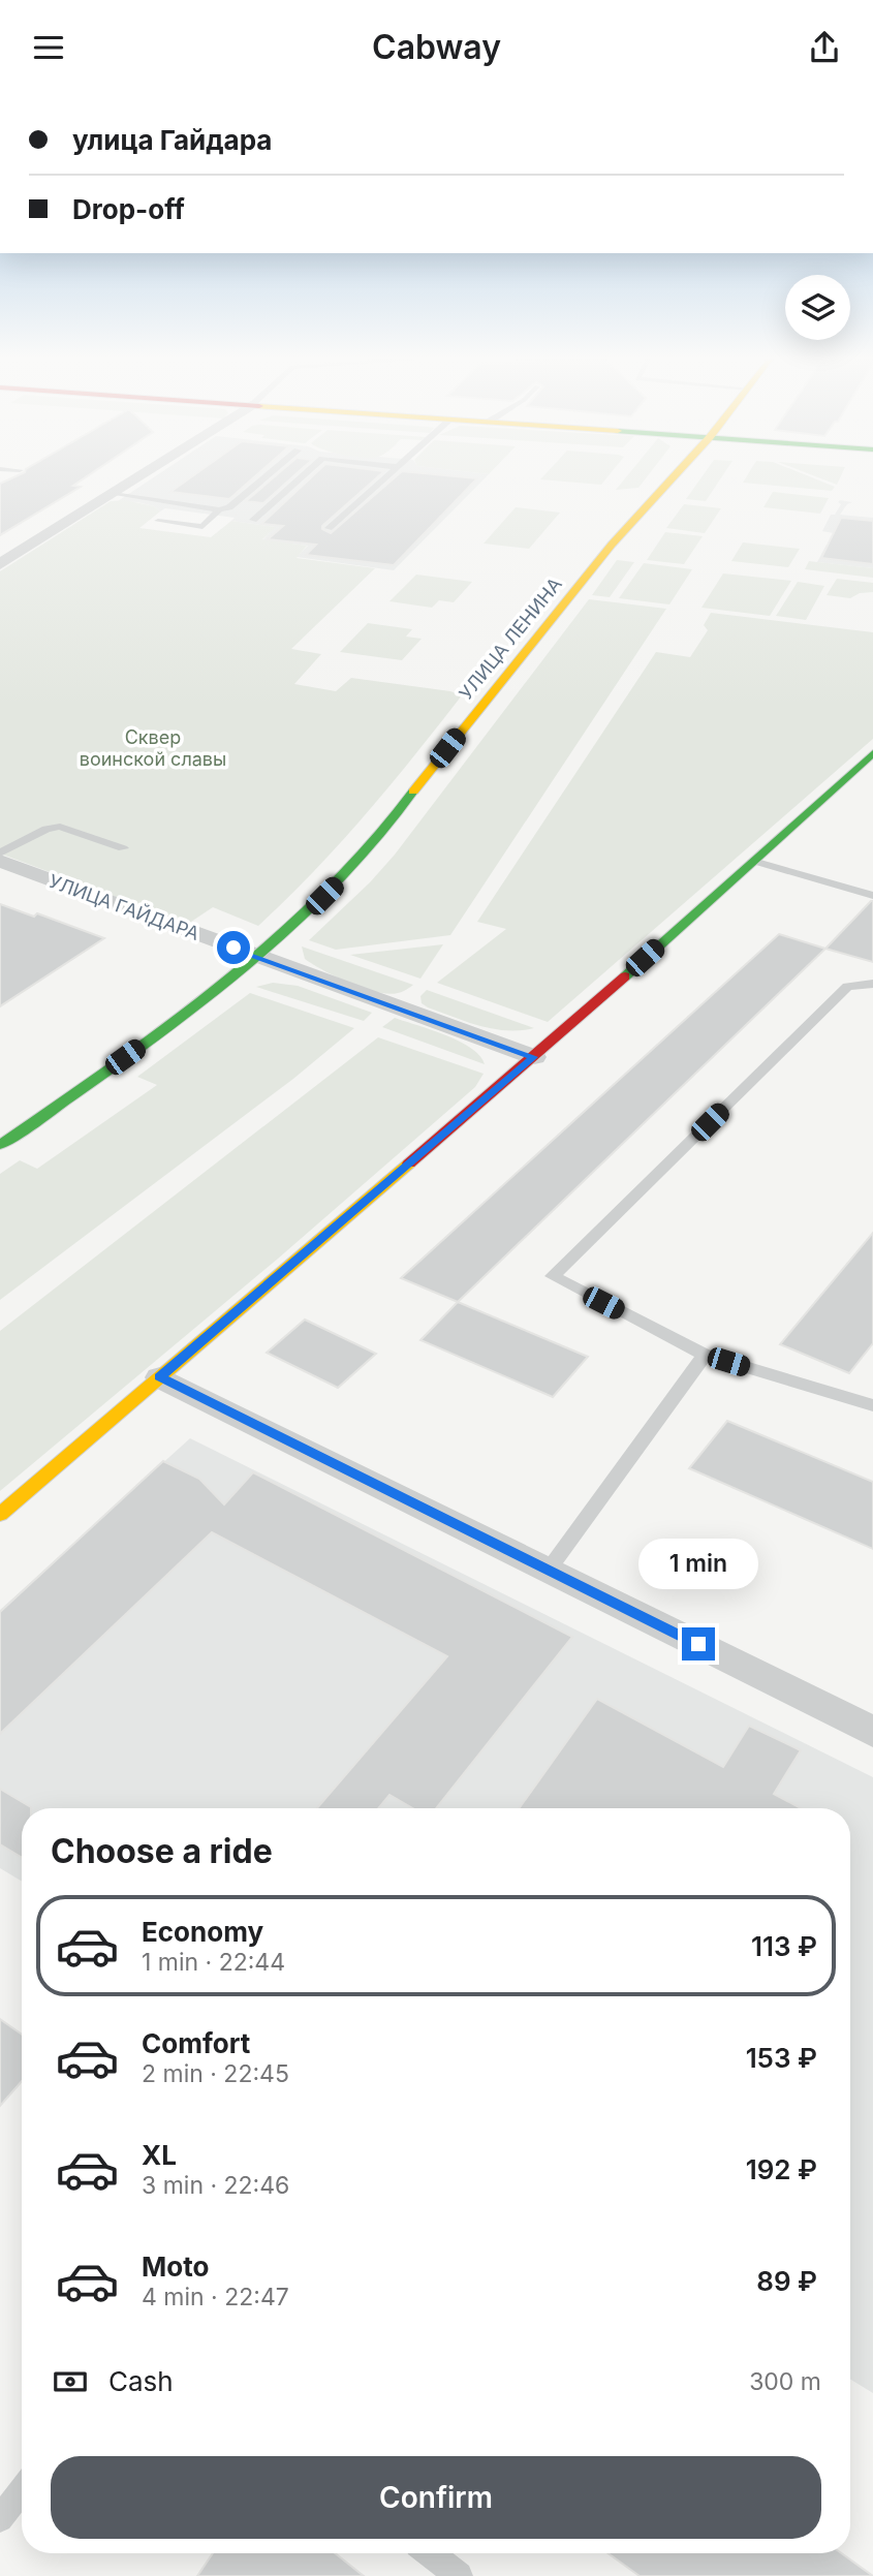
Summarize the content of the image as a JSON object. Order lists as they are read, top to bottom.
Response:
{
  "streets": {
    "main road": ["УЛИЦА ЛЕНИНА"],
    "street": ["УЛИЦА ГАЙДАРА"]
  },
  "crossings": [
    ["УЛИЦА ЛЕНИНА", "УЛИЦА ГАЙДАРА"]
  ],
  "parks": ["Сквер воинской славы"],
  "page": {
    "header": "Cabway",
    "banner": ["улица Гайдара", "Drop-off"],
    "bubble": "1 min",
    "heading": "Choose a ride",
    "list": [
      {
        "name": "Economy",
        "note": "1 min · 22:44",
        "value": "113 ₽"
      },
      {
        "name": "Comfort",
        "note": "2 min · 22:45",
        "value": "153 ₽"
      },
      {
        "name": "XL",
        "note": "3 min · 22:46",
        "value": "192 ₽"
      },
      {
        "name": "Moto",
        "note": "4 min · 22:47",
        "value": "89 ₽"
      }
    ],
    "pay": ["Cash", "300 m"],
    "buttons": "Confirm"
  }
}
